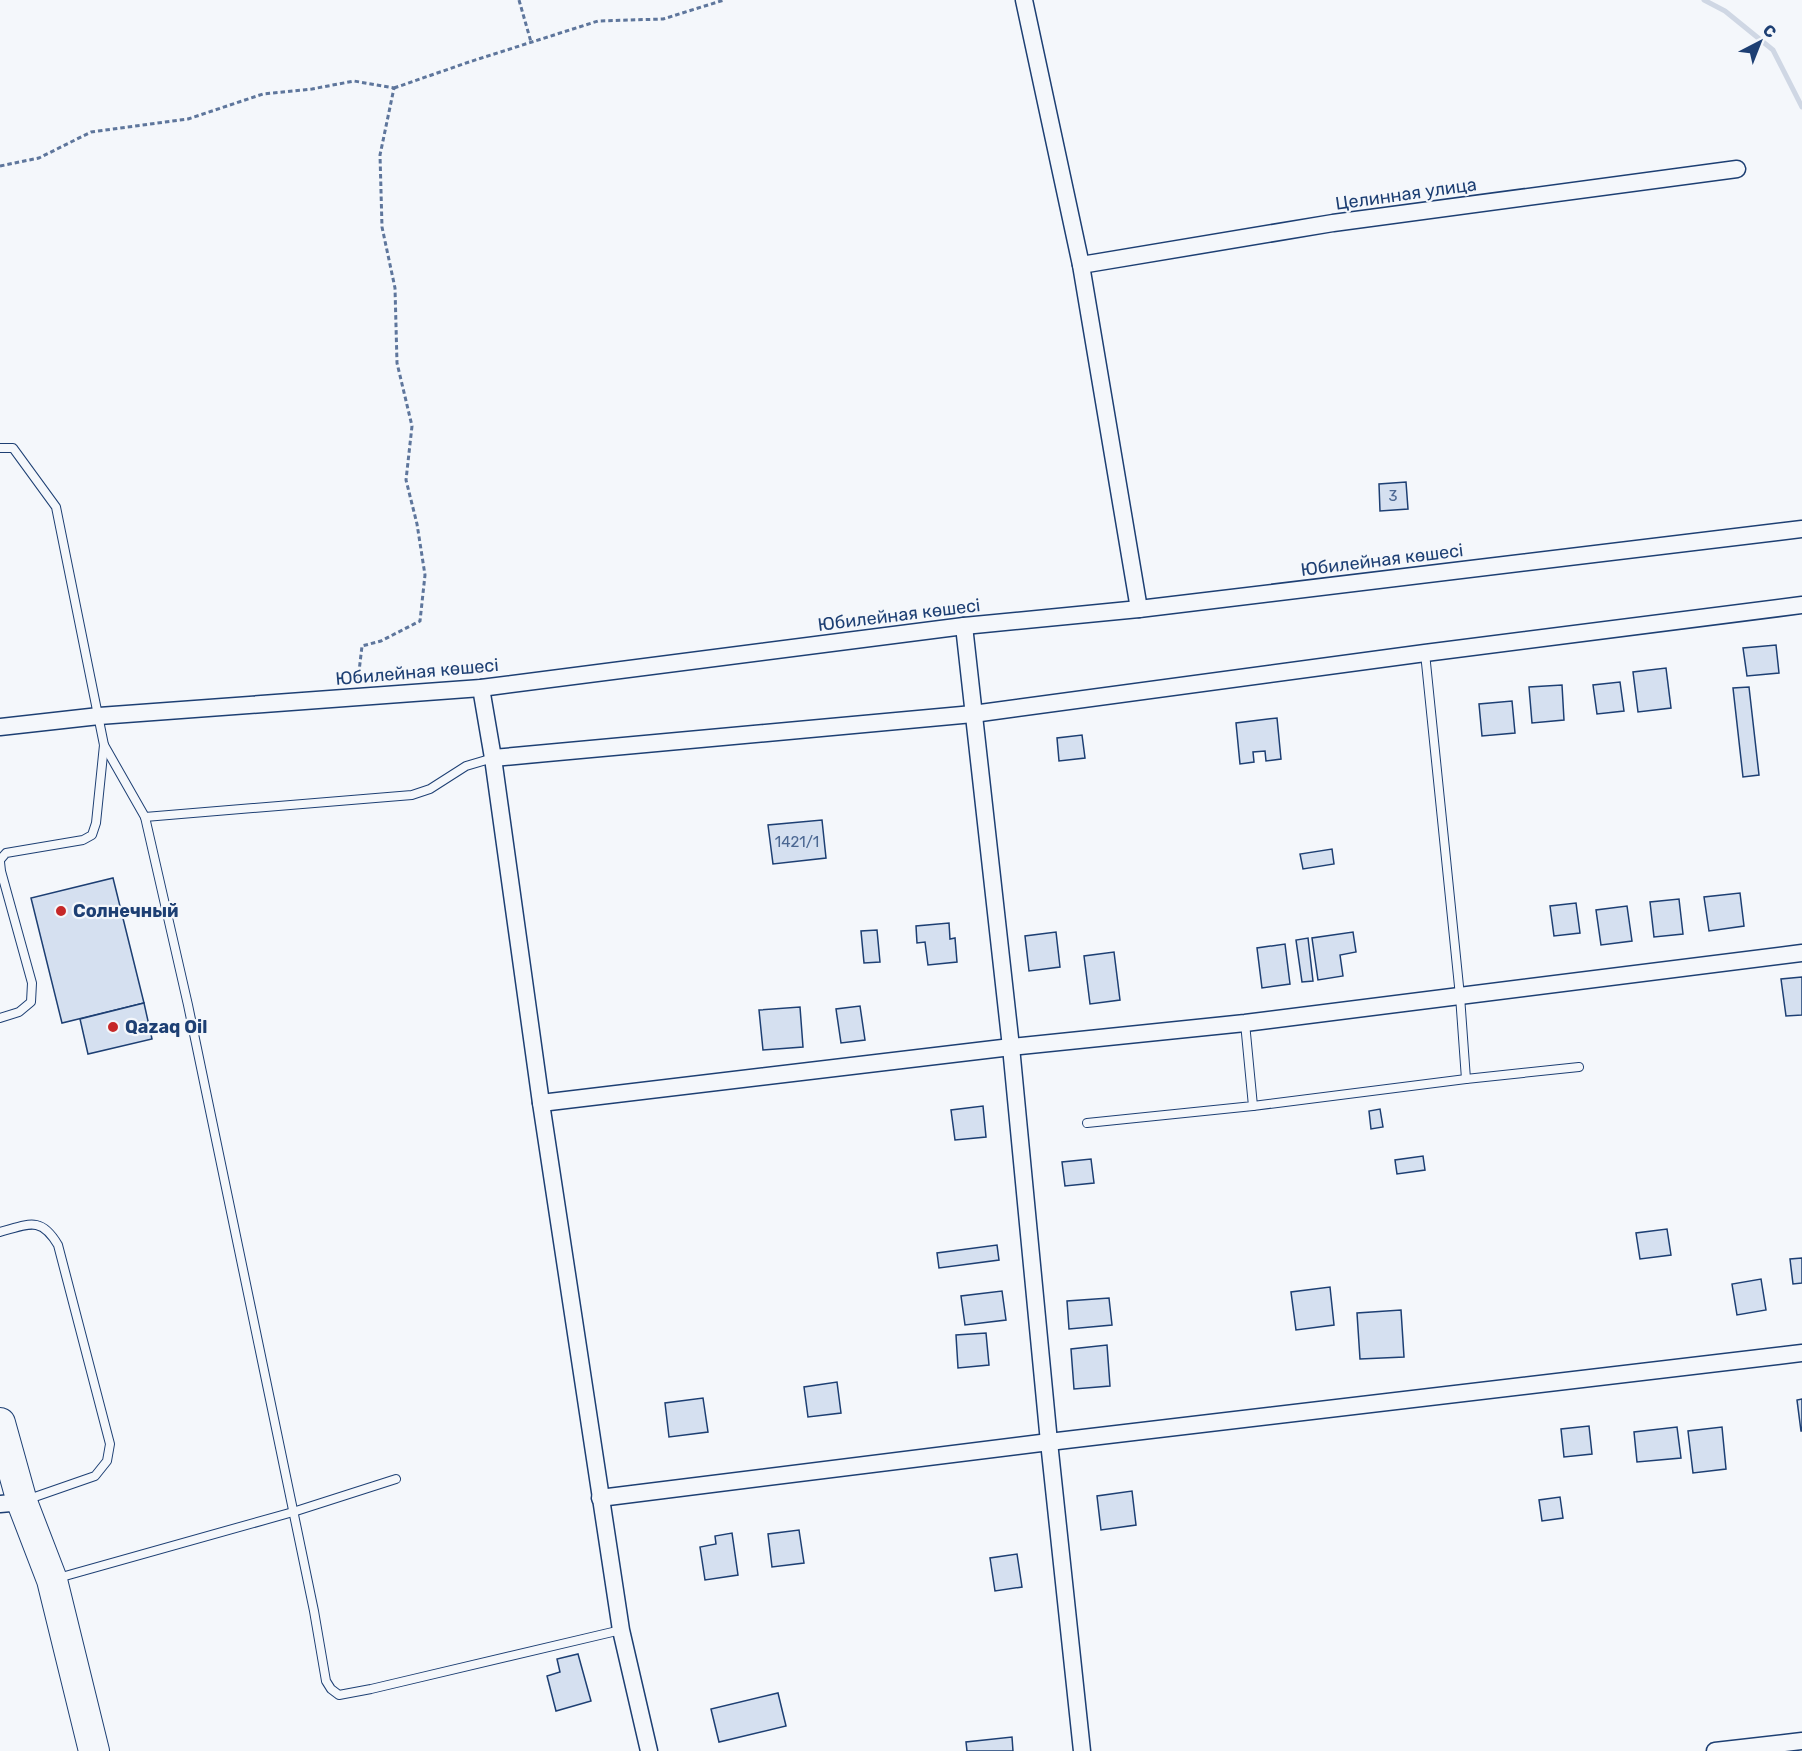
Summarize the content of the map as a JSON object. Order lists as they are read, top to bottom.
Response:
{
  "streets": {
    "street": ["Целинная улица", "Юбилейная көшесі"]
  },
  "places": ["Солнечный", "Qazaq Oil"],
  "house_numbers": ["3", "1421/1"],
  "north": "top right"
}
